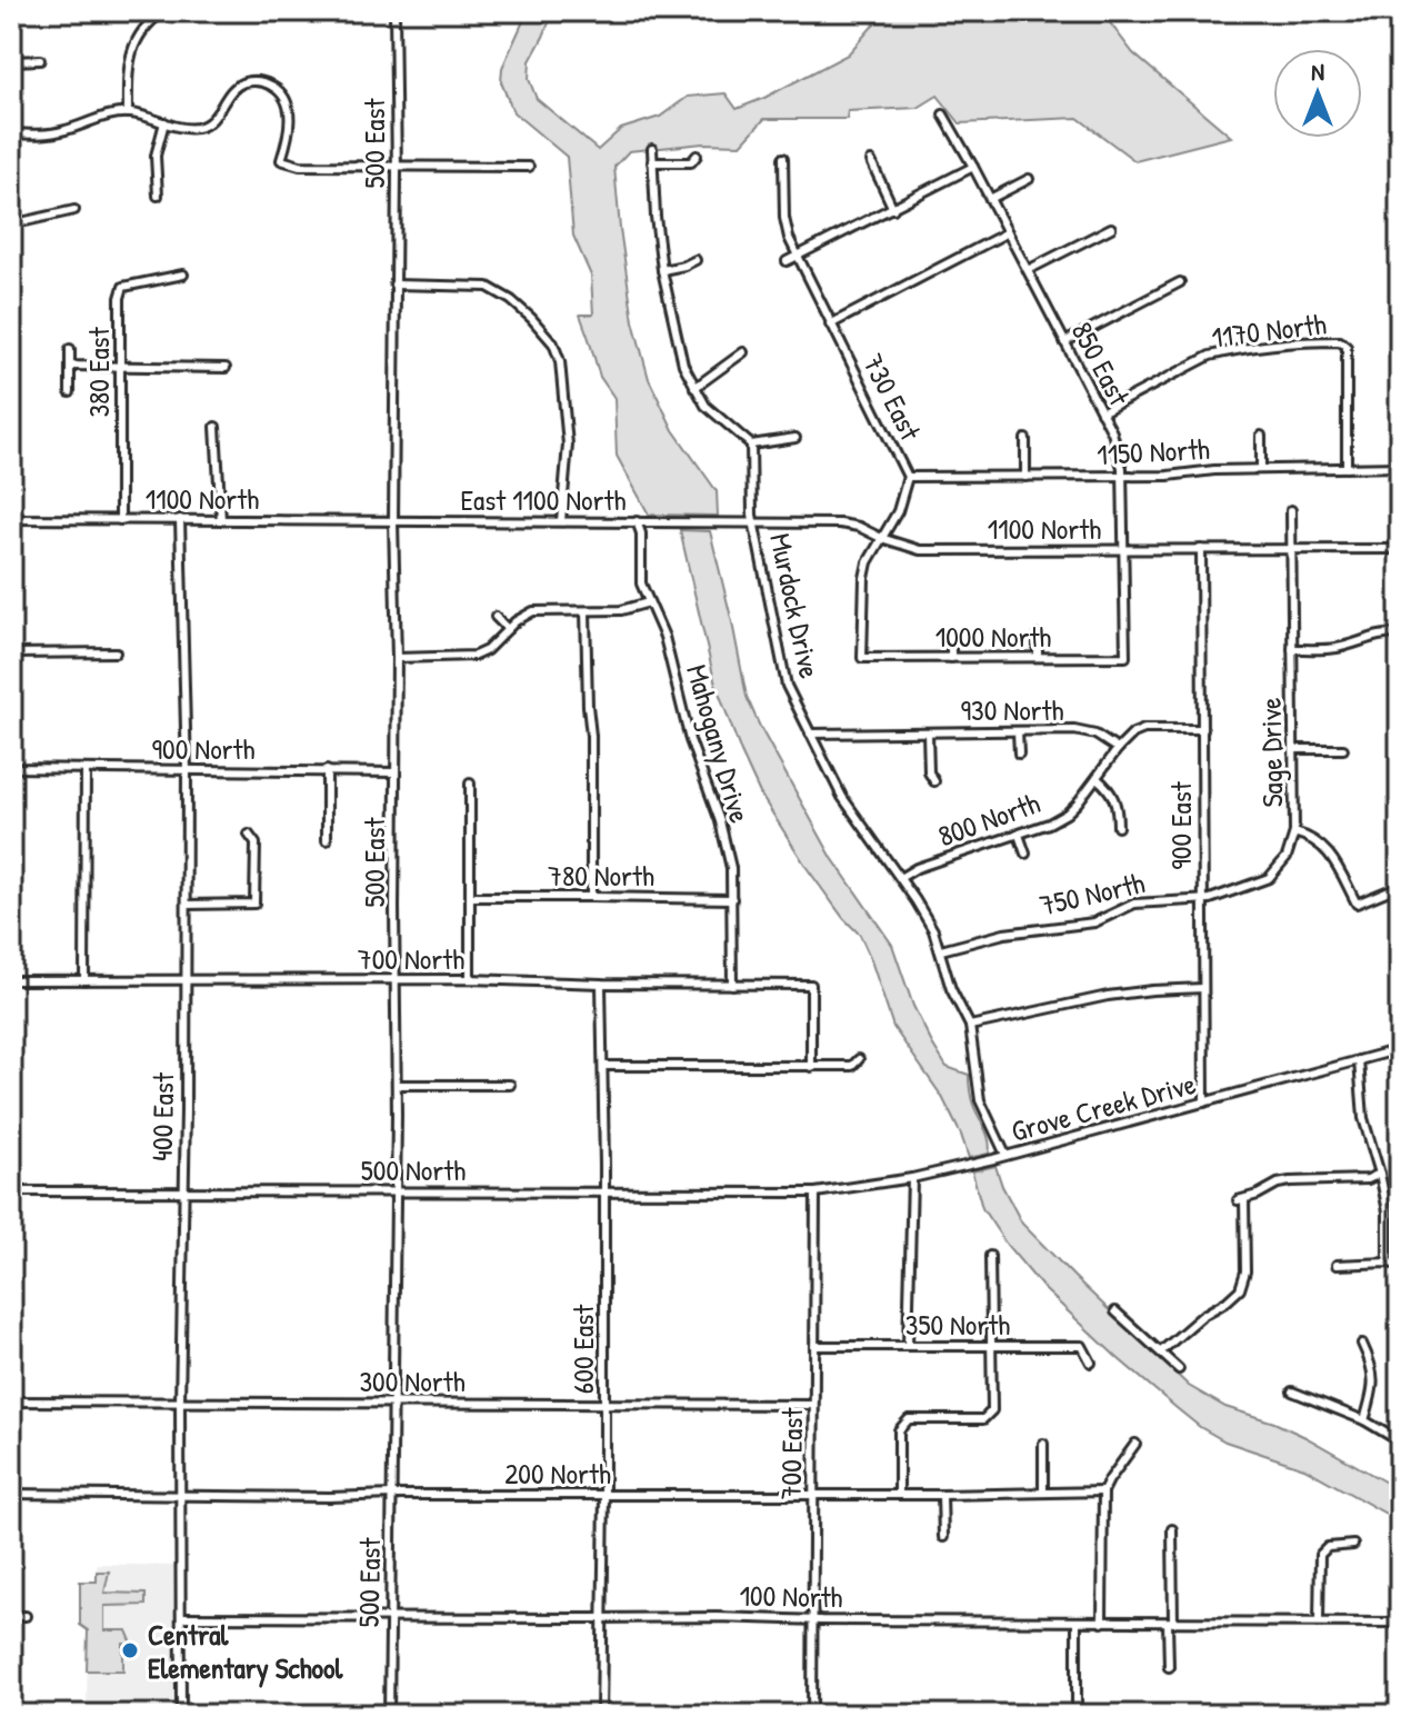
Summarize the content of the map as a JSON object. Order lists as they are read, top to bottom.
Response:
{
  "streets": {
    "street": [
      "500 East",
      "1170 North",
      "850 East",
      "380 East",
      "730 East",
      "1150 North",
      "1100 North",
      "East 1100 North",
      "Murdock Drive",
      "1000 North",
      "930 North",
      "Mahogany Drive",
      "900 North",
      "Sage Drive",
      "800 North",
      "900 East",
      "780 North",
      "750 North",
      "700 North",
      "Grove Creek Drive",
      "400 East",
      "500 North",
      "350 North",
      "600 East",
      "300 North",
      "700 East",
      "200 North",
      "100 North"
    ]
  },
  "crossings": [
    ["500 East", "1100 North"],
    ["500 East", "East 1100 North"],
    ["500 East", "900 North"],
    ["500 East", "700 North"],
    ["500 East", "500 North"],
    ["500 East", "300 North"],
    ["500 East", "200 North"],
    ["500 East", "100 North"],
    ["1170 North", "850 East"],
    ["1170 North", "1150 North"],
    ["850 East", "1150 North"],
    ["850 East", "1100 North"],
    ["850 East", "1000 North"],
    ["380 East", "1100 North"],
    ["730 East", "1150 North"],
    ["730 East", "1100 North"],
    ["730 East", "1000 North"],
    ["1100 North", "East 1100 North"],
    ["1100 North", "Murdock Drive"],
    ["1100 North", "Sage Drive"],
    ["1100 North", "900 East"],
    ["1100 North", "400 East"],
    ["East 1100 North", "Mahogany Drive"],
    ["Murdock Drive", "930 North"],
    ["Murdock Drive", "800 North"],
    ["Murdock Drive", "750 North"],
    ["Murdock Drive", "Grove Creek Drive"],
    ["930 North", "800 North"],
    ["Mahogany Drive", "780 North"],
    ["Mahogany Drive", "700 North"],
    ["900 North", "400 East"],
    ["Sage Drive", "900 East"],
    ["Sage Drive", "750 North"],
    ["900 East", "750 North"],
    ["900 East", "Grove Creek Drive"],
    ["700 North", "400 East"],
    ["700 North", "600 East"],
    ["Grove Creek Drive", "500 North"],
    ["Grove Creek Drive", "700 East"],
    ["400 East", "500 North"],
    ["400 East", "300 North"],
    ["400 East", "200 North"],
    ["400 East", "100 North"],
    ["500 North", "600 East"],
    ["500 North", "700 East"],
    ["350 North", "700 East"],
    ["600 East", "300 North"],
    ["600 East", "200 North"],
    ["600 East", "100 North"],
    ["300 North", "700 East"],
    ["700 East", "200 North"],
    ["700 East", "100 North"]
  ],
  "places": ["Central Elementary School"],
  "north": "top"
}
